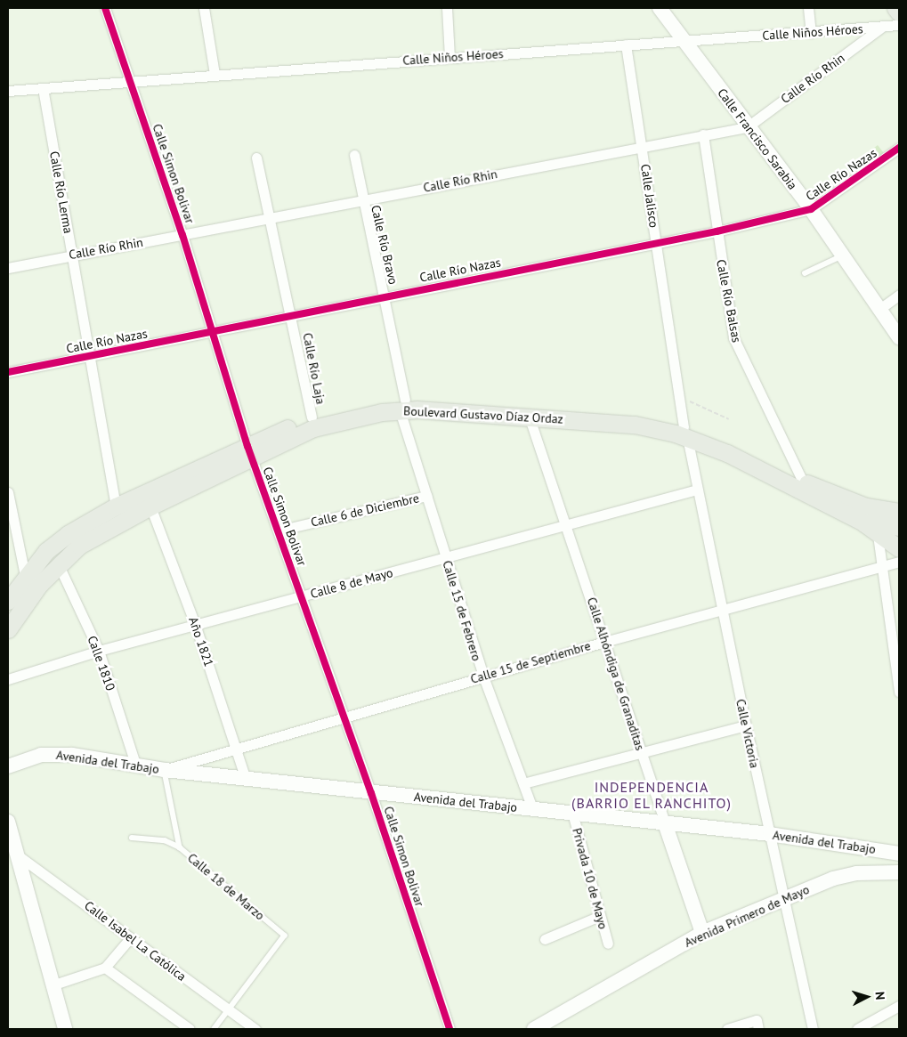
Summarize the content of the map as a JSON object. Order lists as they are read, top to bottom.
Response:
{
  "streets": {
    "main road": ["Boulevard Gustavo Díaz Ordaz"],
    "street": [
      "Calle Niños Héroes",
      "Calle Río Rhin",
      "Calle Francisco Sarabia",
      "Calle Simon Bolivar",
      "Calle Río Nazas",
      "Calle Río Lerma",
      "Calle Jalisco",
      "Calle Río Bravo",
      "Calle Río Balsas",
      "Calle Río Laja",
      "Calle 6 de Diciembre",
      "Calle 8 de Mayo",
      "Calle 15 de Febrero",
      "Año 1821",
      "Calle 15 de Septiembre",
      "Calle 1810",
      "Calle Alhóndiga de Granaditas",
      "Calle Victoria",
      "Avenida del Trabajo",
      "Privada 10 de Mayo",
      "Avenida Primero de Mayo",
      "Calle Isabel La Católica"
    ],
    "lane": ["Calle 18 de Marzo"]
  },
  "crossings": [
    ["Calle Niños Héroes", "Calle Río Rhin"],
    ["Calle Niños Héroes", "Calle Francisco Sarabia"],
    ["Calle Niños Héroes", "Calle Simon Bolivar"],
    ["Calle Niños Héroes", "Calle Río Lerma"],
    ["Calle Niños Héroes", "Calle Jalisco"],
    ["Calle Río Rhin", "Calle Francisco Sarabia"],
    ["Calle Río Rhin", "Calle Simon Bolivar"],
    ["Calle Río Rhin", "Calle Río Lerma"],
    ["Calle Río Rhin", "Calle Jalisco"],
    ["Calle Río Rhin", "Calle Río Bravo"],
    ["Calle Río Rhin", "Calle Río Balsas"],
    ["Calle Río Rhin", "Calle Río Laja"],
    ["Calle Francisco Sarabia", "Calle Río Nazas"],
    ["Calle Simon Bolivar", "Calle Río Nazas"],
    ["Calle Simon Bolivar", "Boulevard Gustavo Díaz Ordaz"],
    ["Calle Simon Bolivar", "Calle 6 de Diciembre"],
    ["Calle Simon Bolivar", "Calle 8 de Mayo"],
    ["Calle Simon Bolivar", "Calle 15 de Septiembre"],
    ["Calle Simon Bolivar", "Avenida del Trabajo"],
    ["Calle Río Nazas", "Calle Río Lerma"],
    ["Calle Río Nazas", "Calle Jalisco"],
    ["Calle Río Nazas", "Calle Río Bravo"],
    ["Calle Río Nazas", "Calle Río Balsas"],
    ["Calle Río Nazas", "Calle Río Laja"],
    ["Calle Río Lerma", "Boulevard Gustavo Díaz Ordaz"],
    ["Calle Jalisco", "Boulevard Gustavo Díaz Ordaz"],
    ["Calle Jalisco", "Calle Victoria"],
    ["Calle Río Bravo", "Boulevard Gustavo Díaz Ordaz"],
    ["Calle Río Bravo", "Calle 15 de Febrero"],
    ["Calle Río Balsas", "Boulevard Gustavo Díaz Ordaz"],
    ["Calle Río Laja", "Boulevard Gustavo Díaz Ordaz"],
    ["Boulevard Gustavo Díaz Ordaz", "Calle 15 de Febrero"],
    ["Boulevard Gustavo Díaz Ordaz", "Año 1821"],
    ["Boulevard Gustavo Díaz Ordaz", "Calle 1810"],
    ["Boulevard Gustavo Díaz Ordaz", "Calle Alhóndiga de Granaditas"],
    ["Boulevard Gustavo Díaz Ordaz", "Calle Victoria"],
    ["Calle 6 de Diciembre", "Calle 15 de Febrero"],
    ["Calle 8 de Mayo", "Calle 15 de Febrero"],
    ["Calle 8 de Mayo", "Año 1821"],
    ["Calle 8 de Mayo", "Calle 1810"],
    ["Calle 8 de Mayo", "Calle Alhóndiga de Granaditas"],
    ["Calle 8 de Mayo", "Calle Victoria"],
    ["Calle 15 de Febrero", "Calle 15 de Septiembre"],
    ["Calle 15 de Febrero", "Avenida del Trabajo"],
    ["Año 1821", "Calle 15 de Septiembre"],
    ["Año 1821", "Avenida del Trabajo"],
    ["Calle 15 de Septiembre", "Calle Alhóndiga de Granaditas"],
    ["Calle 15 de Septiembre", "Calle Victoria"],
    ["Calle 15 de Septiembre", "Avenida del Trabajo"],
    ["Calle 1810", "Avenida del Trabajo"],
    ["Calle Alhóndiga de Granaditas", "Avenida del Trabajo"],
    ["Calle Alhóndiga de Granaditas", "Avenida Primero de Mayo"],
    ["Calle Victoria", "Avenida del Trabajo"],
    ["Calle Victoria", "Avenida Primero de Mayo"],
    ["Avenida del Trabajo", "Privada 10 de Mayo"],
    ["Calle 18 de Marzo", "Calle Isabel La Católica"]
  ],
  "districts": ["INDEPENDENCIA (BARRIO EL RANCHITO)"],
  "north": "right"
}
